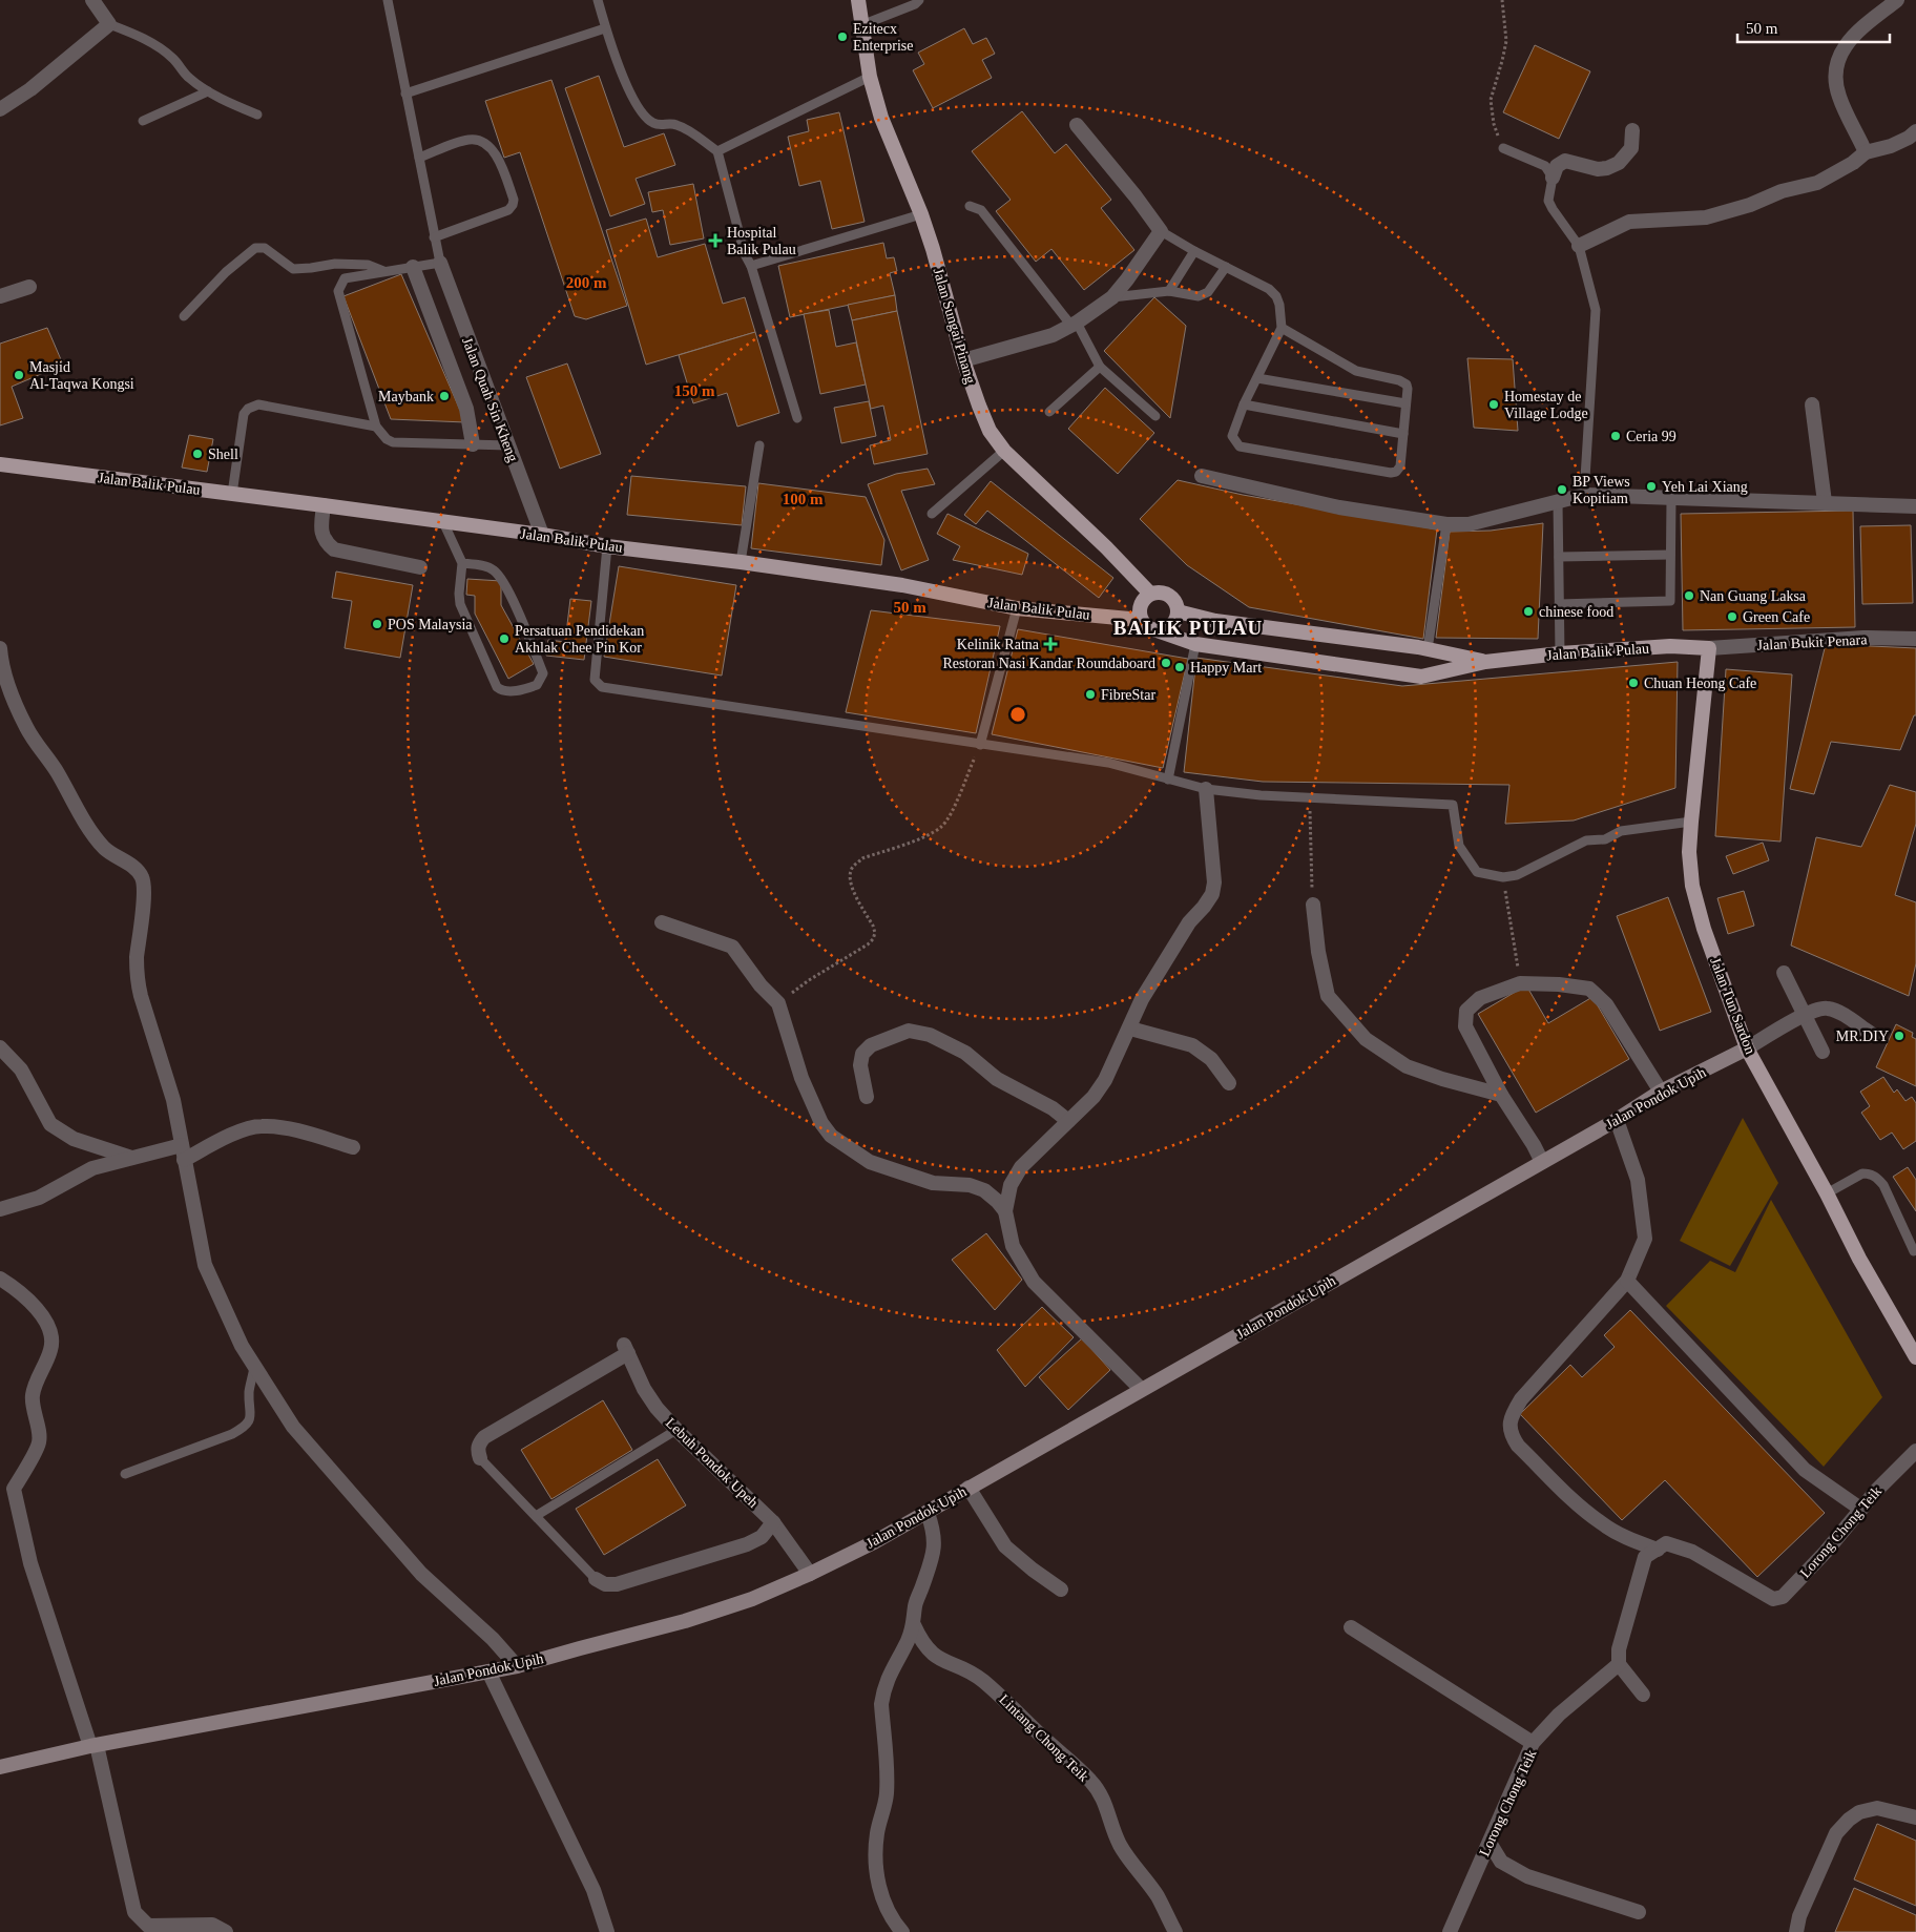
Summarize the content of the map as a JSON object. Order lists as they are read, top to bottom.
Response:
{
  "streets": {
    "main road": [
      "Jalan Sungai Pinang",
      "Jalan Balik Pulau",
      "Jalan Tun Sardon",
      "Jalan Pondok Upih"
    ],
    "street": [
      "Jalan Quah Sin Kheng",
      "Jalan Bukit Penara",
      "Lebuh Pondok Upeh",
      "Lorong Chong Teik",
      "Lintang Chong Teik"
    ]
  },
  "crossings": [
    ["Jalan Sungai Pinang", "Jalan Balik Pulau"],
    ["Jalan Quah Sin Kheng", "Jalan Balik Pulau"],
    ["Jalan Balik Pulau", "Jalan Bukit Penara"],
    ["Jalan Balik Pulau", "Jalan Tun Sardon"],
    ["Jalan Bukit Penara", "Jalan Tun Sardon"],
    ["Jalan Tun Sardon", "Jalan Pondok Upih"],
    ["Jalan Pondok Upih", "Lebuh Pondok Upeh"]
  ],
  "districts": ["BALIK PULAU"],
  "places": {
    "other": [
      "Ezitecx Enterprise",
      "Masjid Al-Taqwa Kongsi",
      "Maybank",
      "Homestay de Village Lodge",
      "Ceria 99",
      "Shell",
      "Yeh Lai Xiang",
      "BP Views Kopitiam",
      "Nan Guang Laksa",
      "chinese food",
      "Green Cafe",
      "POS Malaysia",
      "Persatuan Pendidekan Akhlak Chee Pin Kor",
      "Restoran Nasi Kandar Roundaboard",
      "Happy Mart",
      "Chuan Heong Cafe",
      "FibreStar",
      "MR.DIY"
    ],
    "health": ["Hospital Balik Pulau", "Kelinik Ratna"]
  },
  "scale_bar": "50 m",
  "rings": [
    "200 m",
    "150 m",
    "100 m",
    "50 m"
  ]
}
